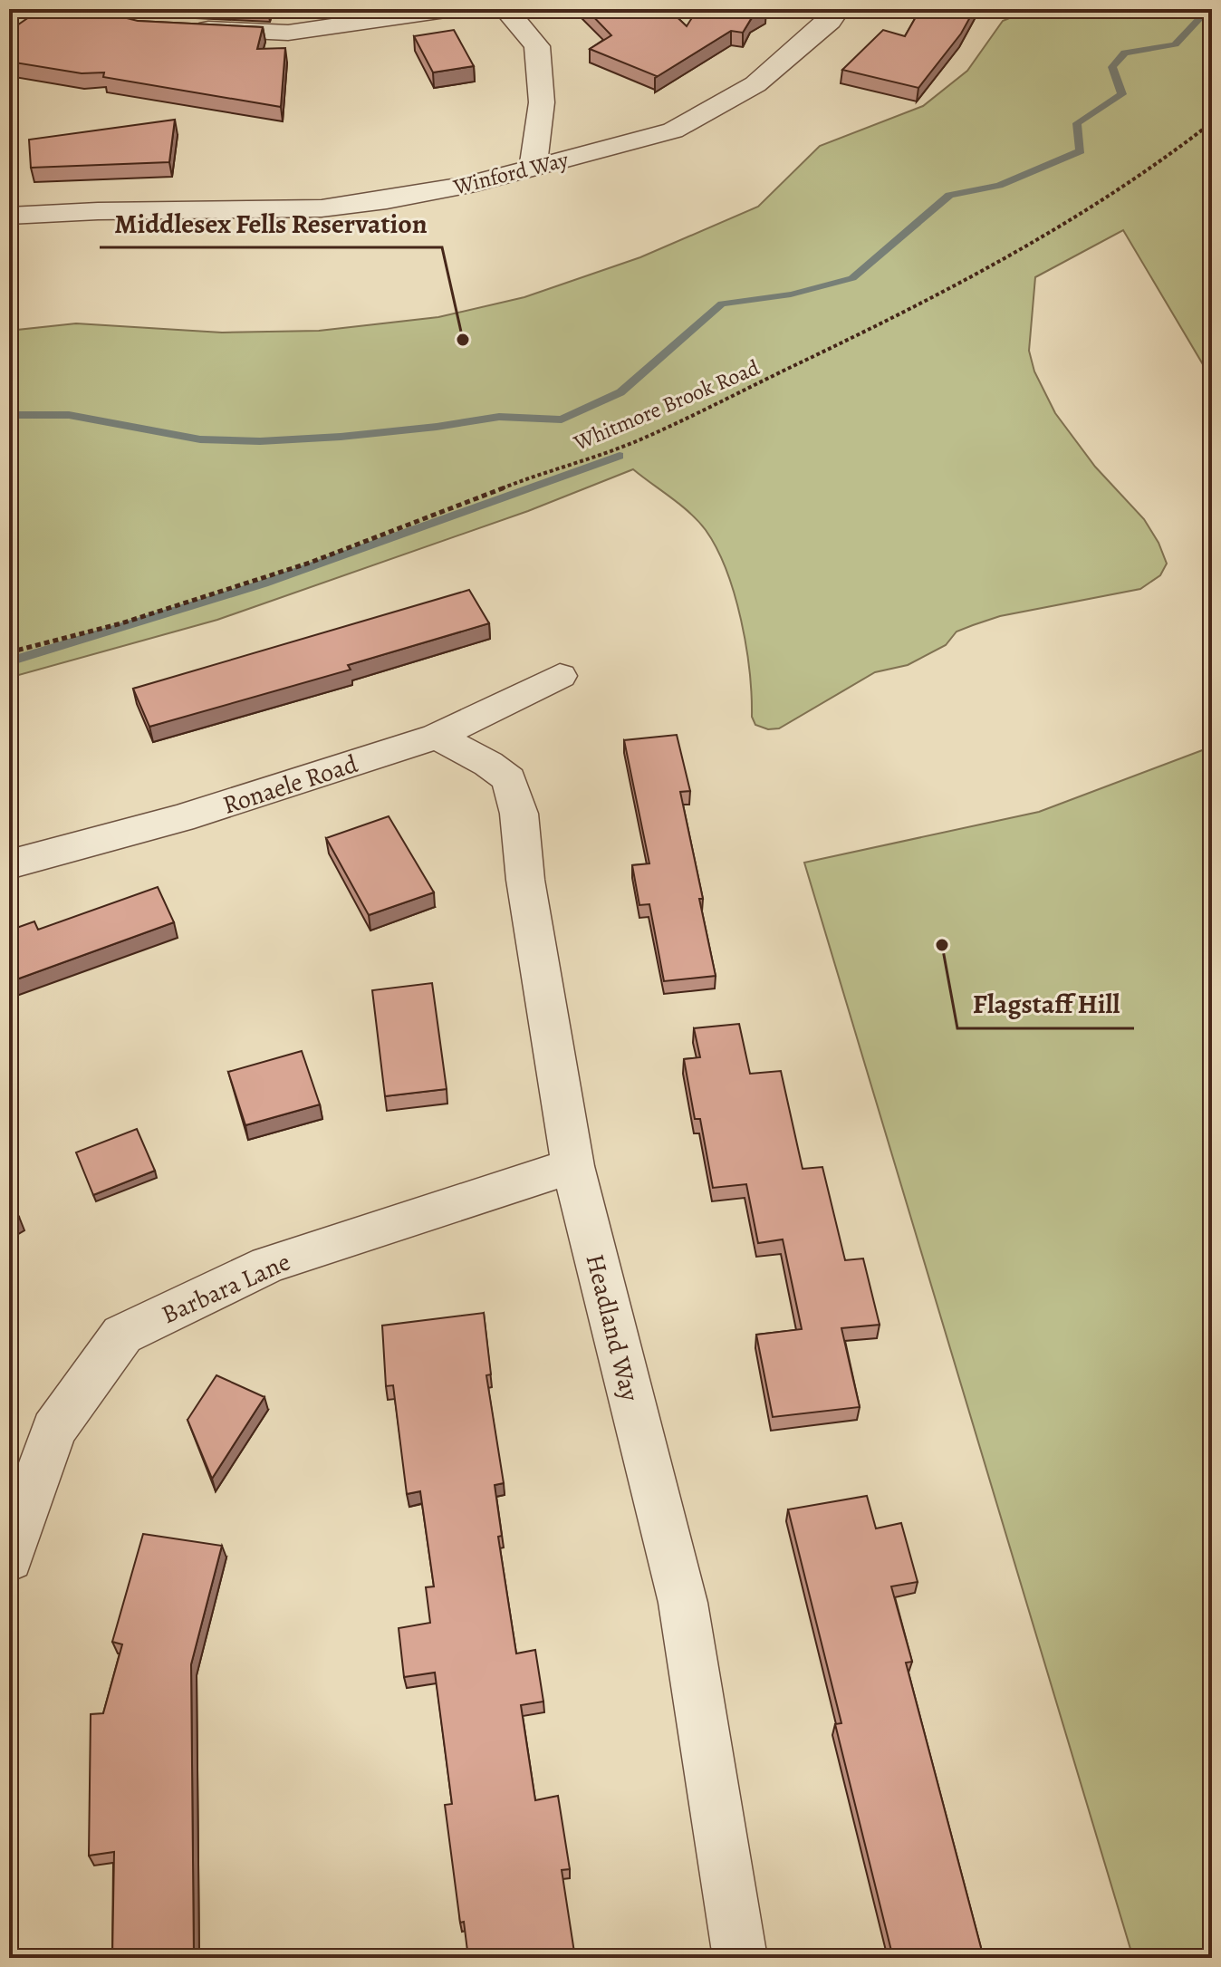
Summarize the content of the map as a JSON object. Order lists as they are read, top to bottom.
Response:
{
  "streets": {
    "street": [
      "Winford Way",
      "Ronaele Road",
      "Barbara Lane",
      "Headland Way"
    ],
    "path": ["Whitmore Brook Road"]
  },
  "crossings": [
    ["Ronaele Road", "Headland Way"],
    ["Barbara Lane", "Headland Way"]
  ],
  "places": ["Middlesex Fells Reservation", "Flagstaff Hill"]
}
